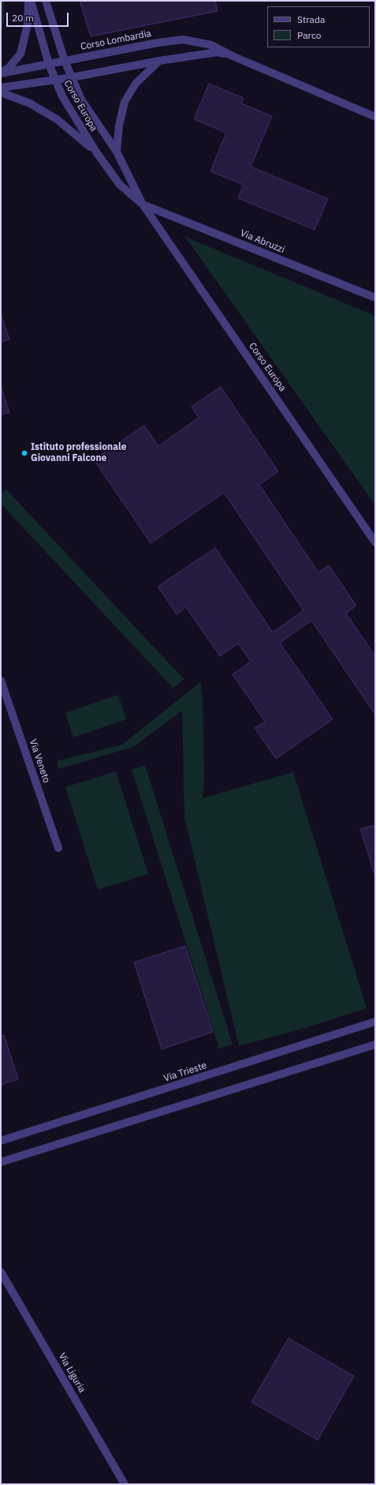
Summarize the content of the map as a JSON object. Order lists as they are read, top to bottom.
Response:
{
  "streets": {
    "street": [
      "Corso Lombardia",
      "Corso Europa",
      "Via Abruzzi",
      "Via Veneto",
      "Via Trieste",
      "Via Liguria"
    ]
  },
  "crossings": [
    ["Corso Lombardia", "Corso Europa"],
    ["Corso Europa", "Via Abruzzi"]
  ],
  "places": ["Istituto professionale Giovanni Falcone"],
  "legend": ["Strada", "Parco"],
  "scale_bar": "20 m"
}
